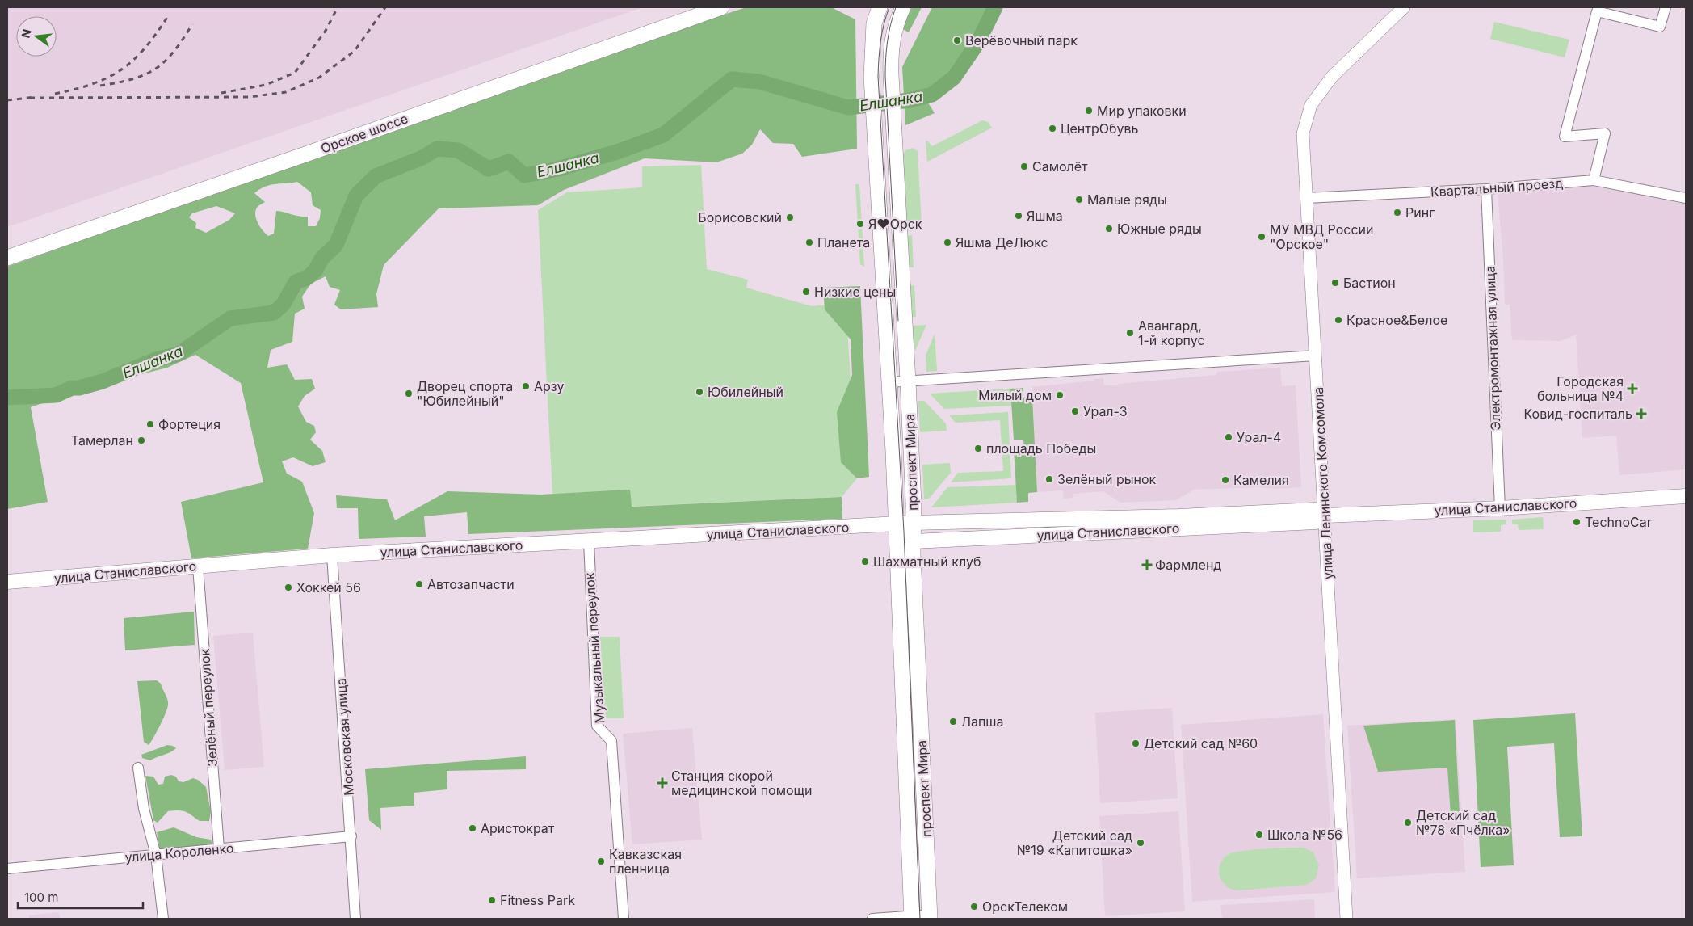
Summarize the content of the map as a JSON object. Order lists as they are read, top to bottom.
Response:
{
  "streets": {
    "main road": ["Орское шоссе", "проспект Мира", "улица Станиславского"],
    "street": [
      "Квартальный проезд",
      "Электромонтажная улица",
      "улица Ленинского Комсомола",
      "Музыкальный переулок",
      "Зелёный переулок",
      "Московская улица",
      "улица Короленко"
    ]
  },
  "crossings": [
    ["Квартальный проезд", "Электромонтажная улица"],
    ["Квартальный проезд", "улица Ленинского Комсомола"],
    ["Электромонтажная улица", "улица Станиславского"],
    ["проспект Мира", "улица Станиславского"],
    ["улица Ленинского Комсомола", "улица Станиславского"],
    ["улица Станиславского", "Музыкальный переулок"],
    ["улица Станиславского", "Зелёный переулок"],
    ["улица Станиславского", "Московская улица"],
    ["Зелёный переулок", "улица Короленко"],
    ["Московская улица", "улица Короленко"]
  ],
  "water": ["Елшанка"],
  "places": {
    "other": [
      "Верёвочный парк",
      "Мир упаковки",
      "ЦентрОбувь",
      "Самолёт",
      "Малые ряды",
      "Ринг",
      "Яшма",
      "Борисовский",
      "Я❤Орск",
      "Южные ряды",
      "МУ МВД России \"Орское\"",
      "Планета",
      "Яшма ДеЛюкс",
      "Бастион",
      "Низкие цены",
      "Красное&Белое",
      "Авангард, 1-й корпус",
      "Арзу",
      "Юбилейный",
      "Дворец спорта \"Юбилейный\"",
      "Милый дом",
      "Урал-3",
      "Фортеция",
      "Урал-4",
      "Тамерлан",
      "площадь Победы",
      "Зелёный рынок",
      "Камелия",
      "TechnoCar",
      "Шахматный клуб",
      "Автозапчасти",
      "Хоккей 56",
      "Лапша",
      "Детский сад №60",
      "Детский сад №78 «Пчёлка»",
      "Аристократ",
      "Школа №56",
      "Детский сад №19 «Капитошка»",
      "Кавказская пленница",
      "Fitness Park",
      "ОрскТелеком"
    ],
    "health": [
      "Городская больница №4",
      "Ковид-госпиталь",
      "Фармленд",
      "Станция скорой медицинской помощи"
    ]
  },
  "scale_bar": "100 m",
  "north": "left"
}
